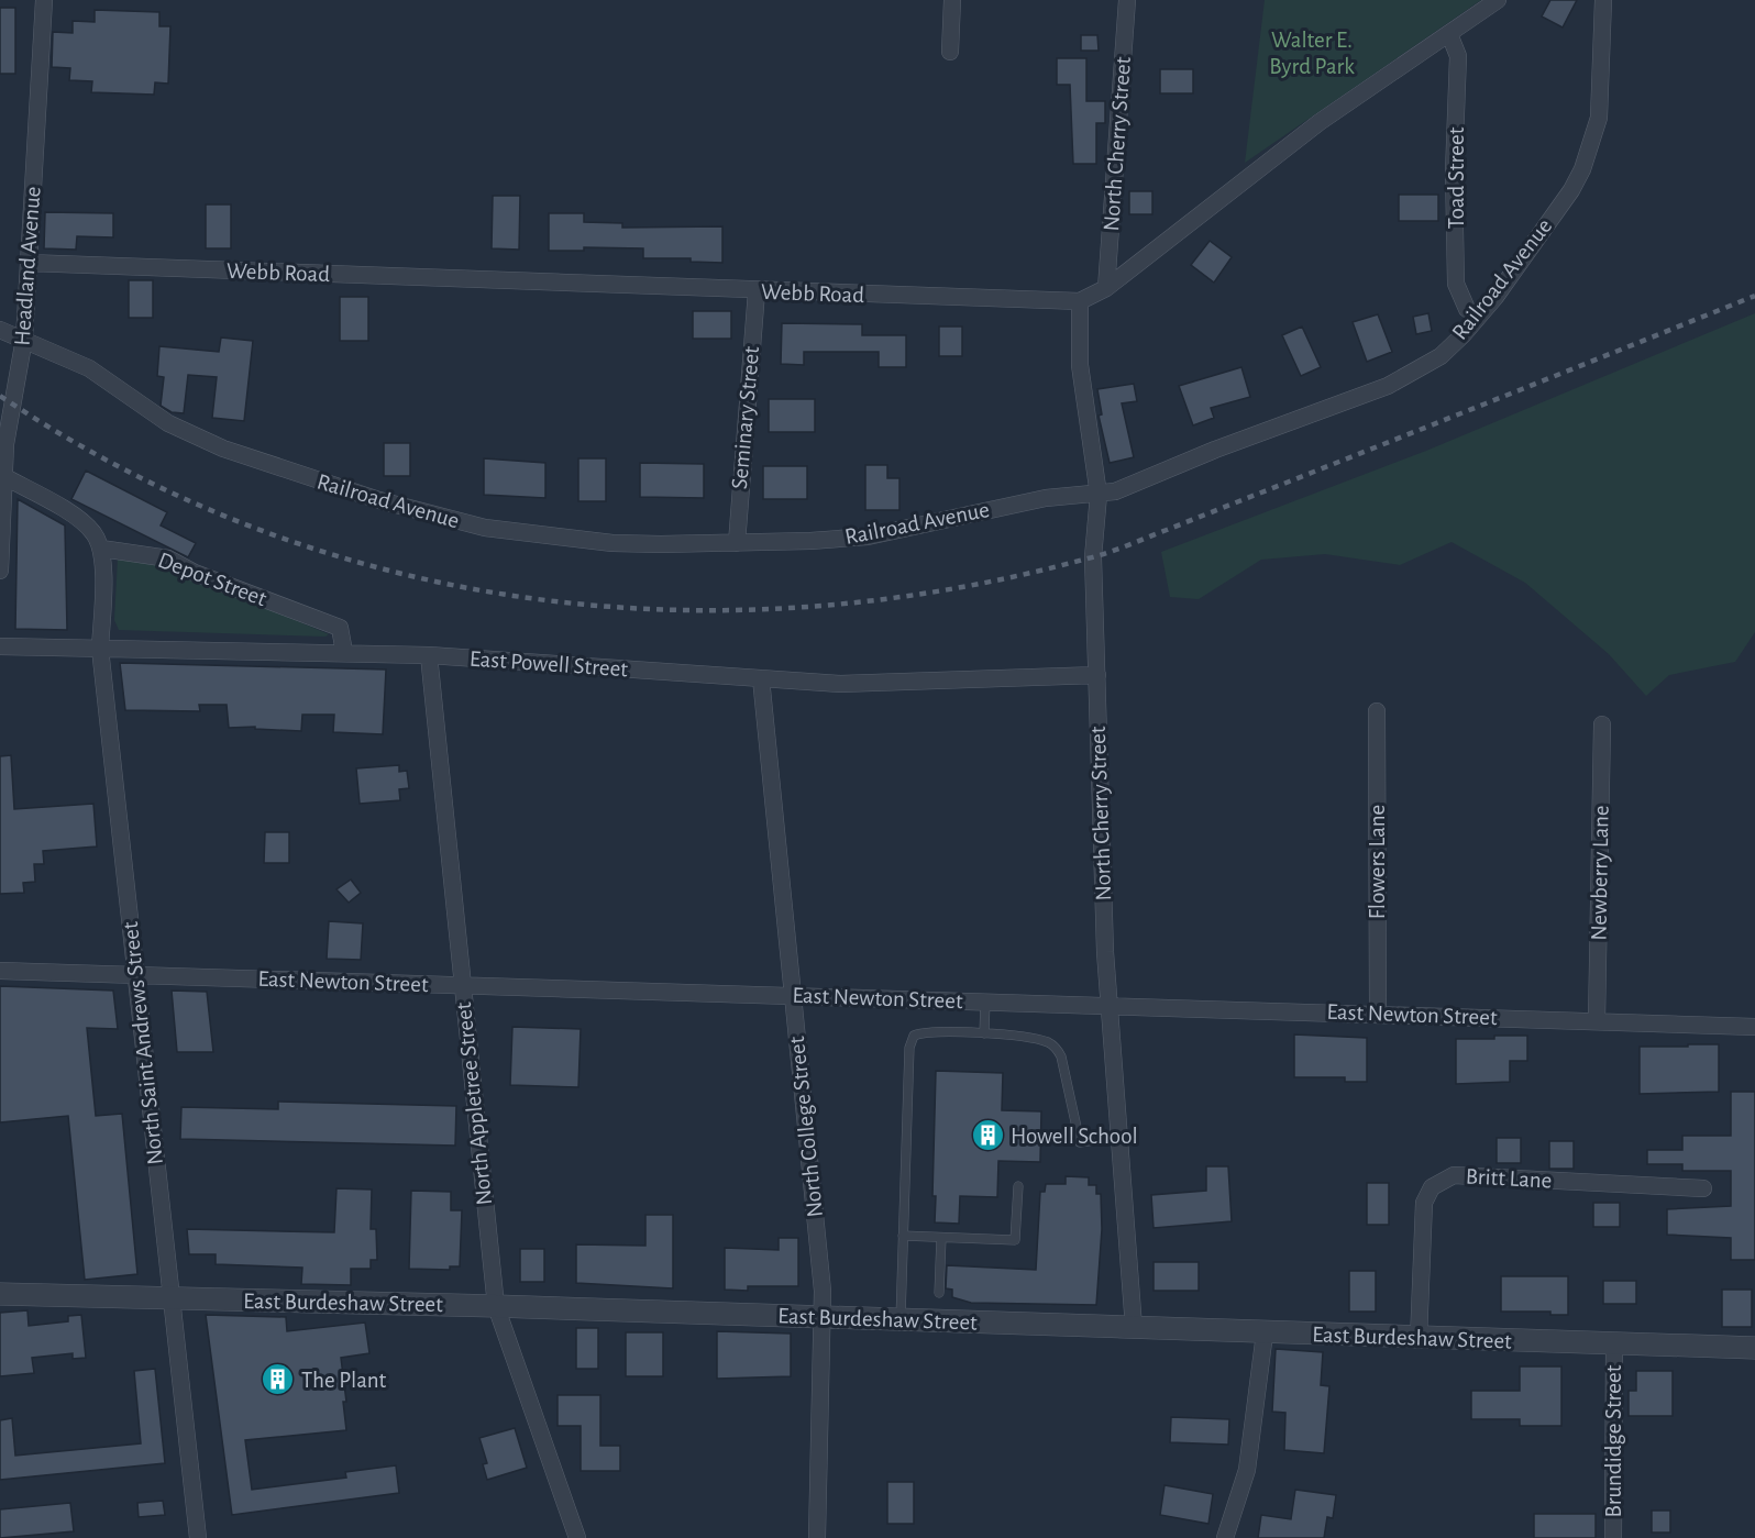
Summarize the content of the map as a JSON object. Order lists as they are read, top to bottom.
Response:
{
  "streets": {
    "street": [
      "North Cherry Street",
      "Toad Street",
      "Headland Avenue",
      "Webb Road",
      "Railroad Avenue",
      "Seminary Street",
      "Depot Street",
      "East Powell Street",
      "Flowers Lane",
      "Newberry Lane",
      "East Newton Street",
      "North Saint Andrews Street",
      "North Appletree Street",
      "North College Street",
      "Britt Lane",
      "East Burdeshaw Street",
      "Brundidge Street"
    ]
  },
  "crossings": [
    ["North Cherry Street", "Webb Road"],
    ["North Cherry Street", "Railroad Avenue"],
    ["North Cherry Street", "East Powell Street"],
    ["North Cherry Street", "East Newton Street"],
    ["North Cherry Street", "East Burdeshaw Street"],
    ["Toad Street", "Webb Road"],
    ["Toad Street", "Railroad Avenue"],
    ["Headland Avenue", "Webb Road"],
    ["Headland Avenue", "Railroad Avenue"],
    ["Webb Road", "Seminary Street"],
    ["Railroad Avenue", "Seminary Street"],
    ["Depot Street", "East Powell Street"],
    ["Depot Street", "North Saint Andrews Street"],
    ["East Powell Street", "North Saint Andrews Street"],
    ["East Powell Street", "North Appletree Street"],
    ["East Powell Street", "North College Street"],
    ["Flowers Lane", "East Newton Street"],
    ["Newberry Lane", "East Newton Street"],
    ["East Newton Street", "North Saint Andrews Street"],
    ["East Newton Street", "North Appletree Street"],
    ["East Newton Street", "North College Street"],
    ["North Saint Andrews Street", "East Burdeshaw Street"],
    ["North Appletree Street", "East Burdeshaw Street"],
    ["North College Street", "East Burdeshaw Street"],
    ["Britt Lane", "East Burdeshaw Street"],
    ["East Burdeshaw Street", "Brundidge Street"]
  ],
  "parks": ["Walter E. Byrd Park"],
  "places": {
    "building": ["Howell School", "The Plant"]
  }
}
